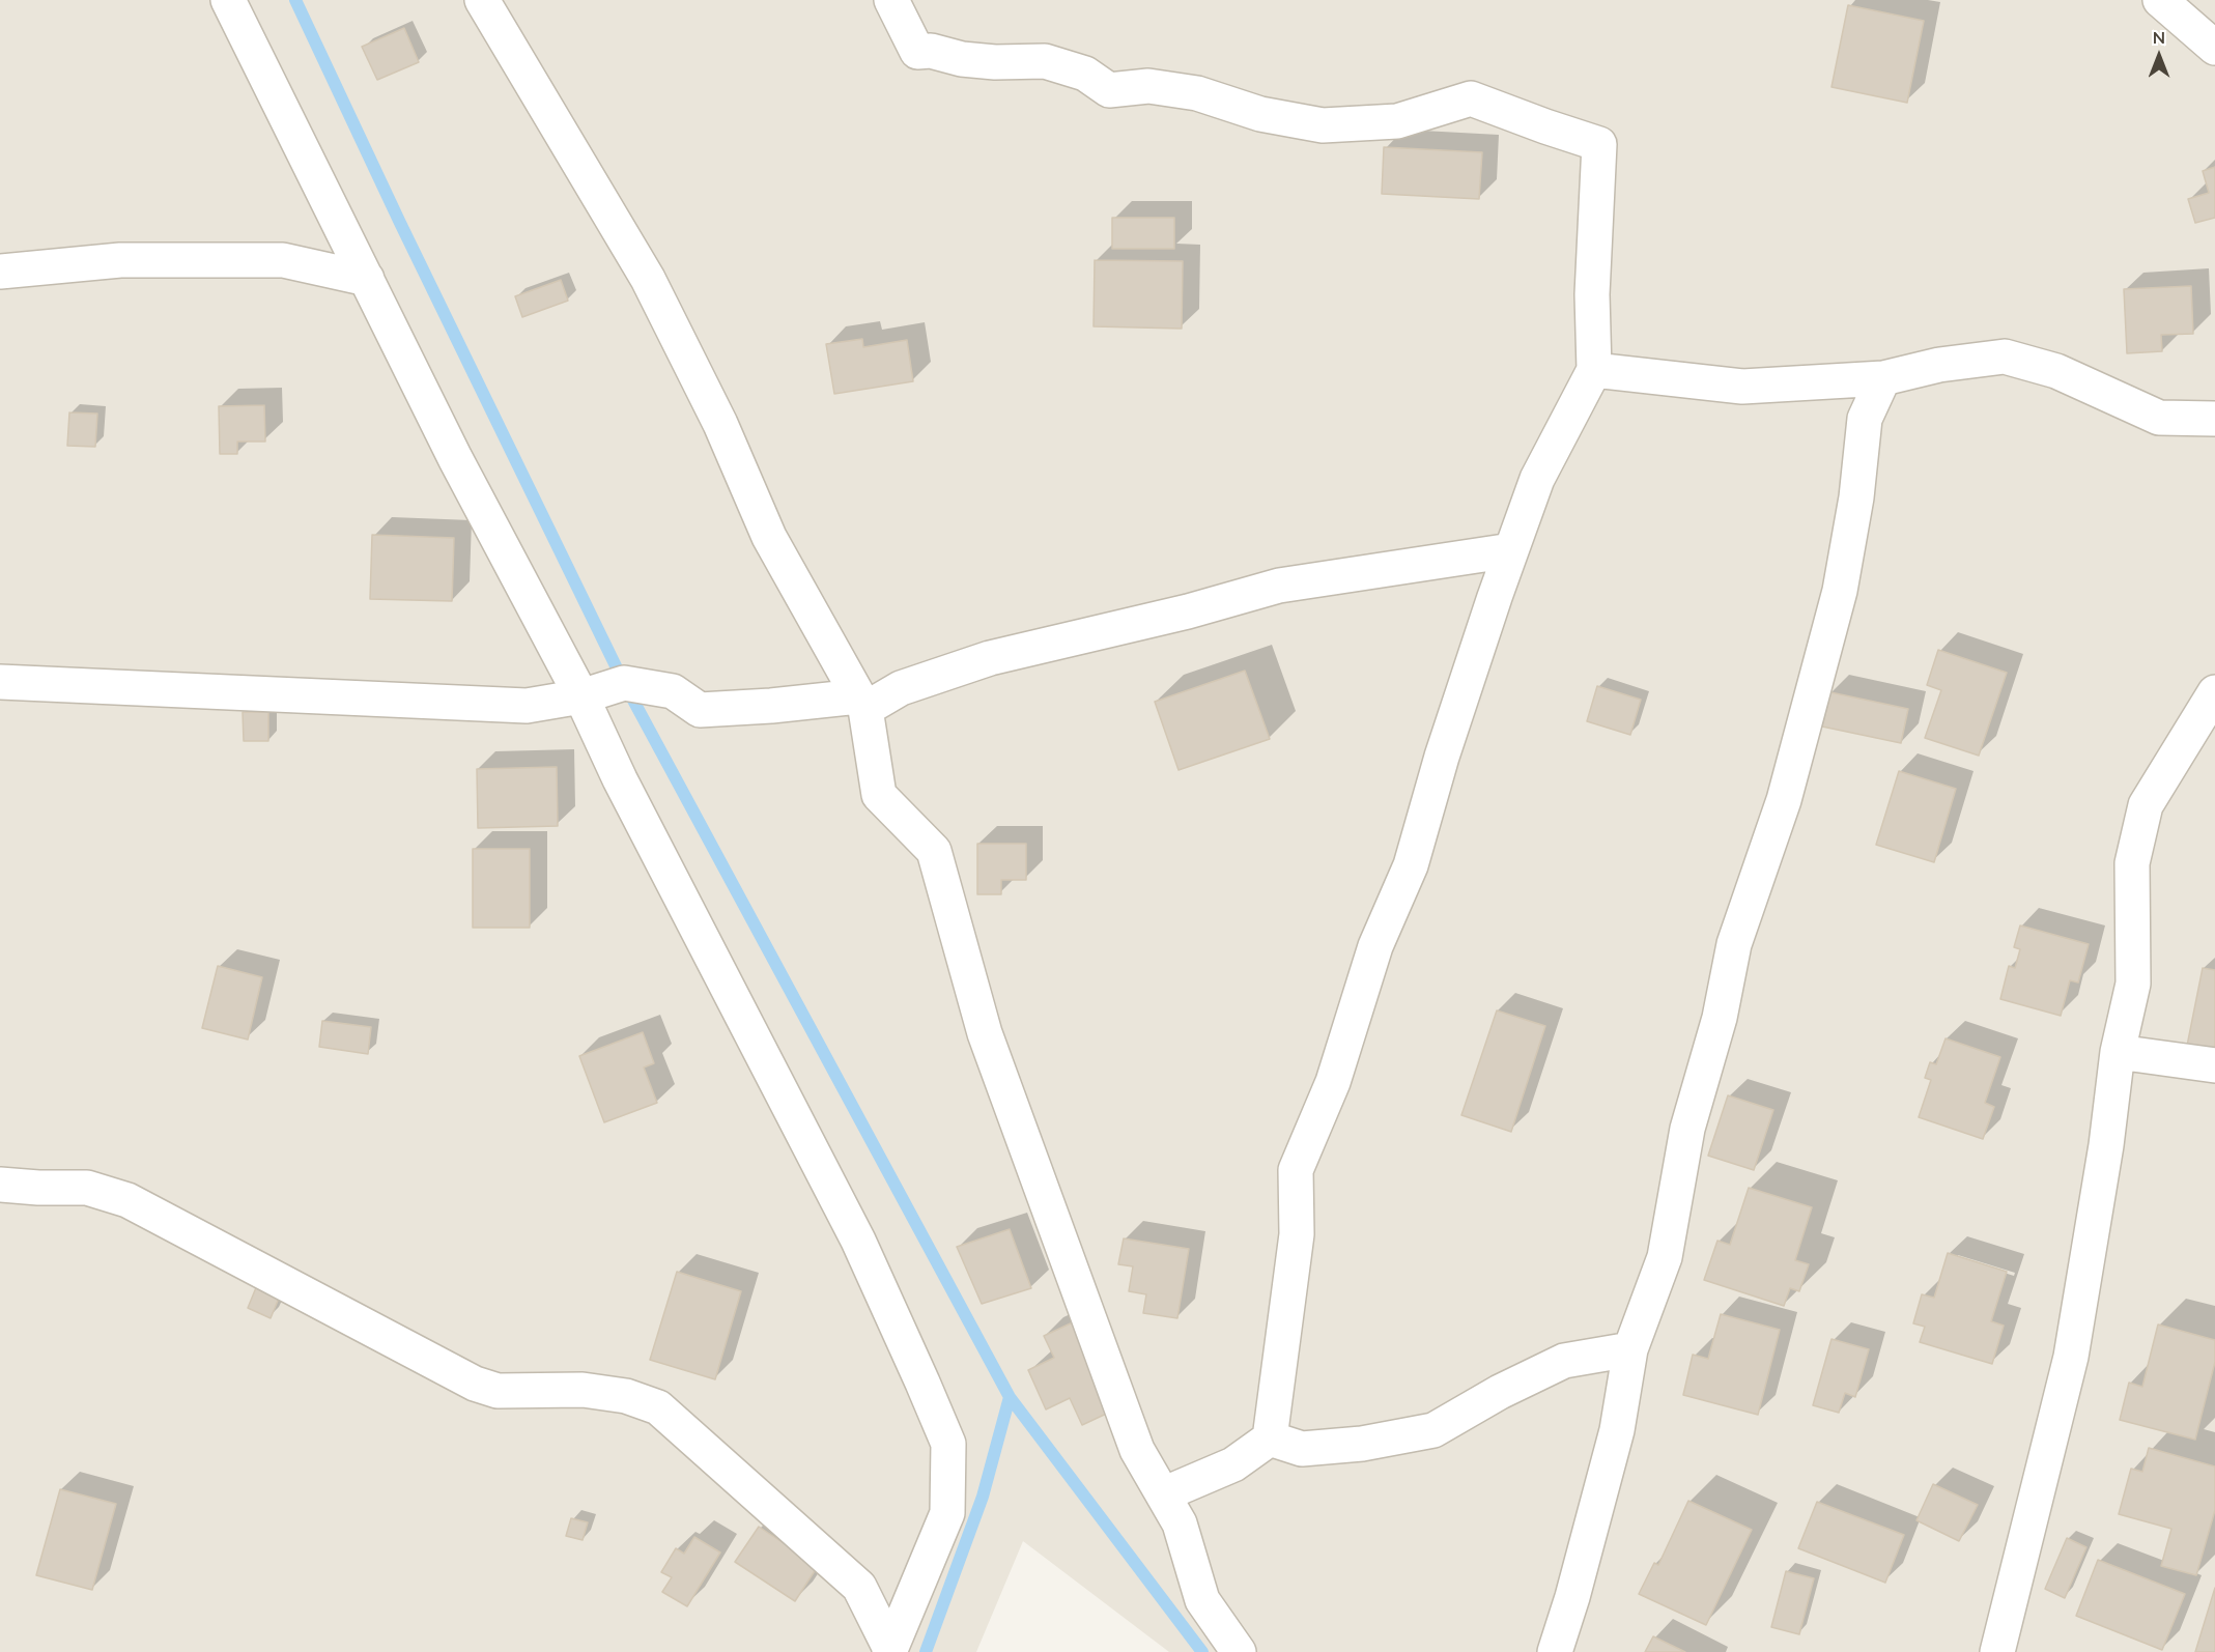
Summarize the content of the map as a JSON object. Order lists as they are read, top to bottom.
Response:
{
  "north": "top"
}
